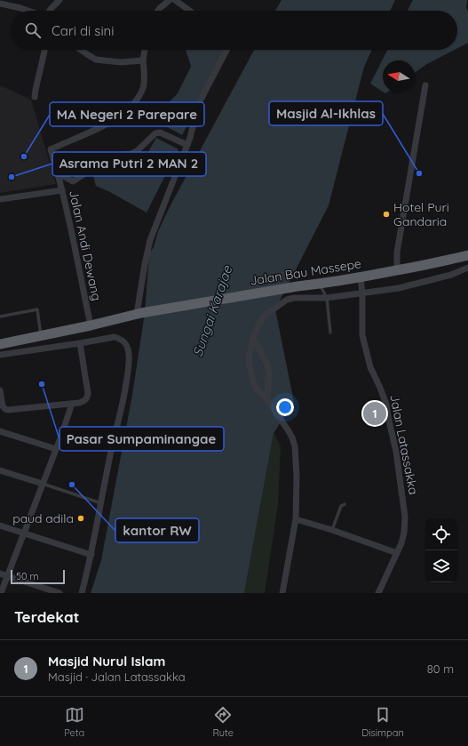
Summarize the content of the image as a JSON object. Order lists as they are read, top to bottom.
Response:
{
  "streets": {
    "highway": ["Jalan Bau Massepe"],
    "street": ["Jalan Andi Dewang", "Jalan Latassakka"]
  },
  "crossings": [
    ["Jalan Andi Dewang", "Jalan Bau Massepe"],
    ["Jalan Bau Massepe", "Jalan Latassakka"]
  ],
  "water": ["Sungai Karajae"],
  "places": [
    "MA Negeri 2 Parepare",
    "Masjid Al-Ikhlas",
    "Asrama Putri 2 MAN 2",
    "Hotel Puri Gandaria",
    "Pasar Sumpaminangae",
    "kantor RW",
    "paud adila"
  ],
  "scale_bar": "50 m",
  "north": "left",
  "page": {
    "search": "Cari di sini",
    "pins": "1",
    "scale": "50 m",
    "heading": "Terdekat",
    "list": [
      {
        "mark": "1",
        "name": "Masjid Nurul Islam",
        "note": "Masjid · Jalan Latassakka",
        "value": "80 m"
      }
    ],
    "nav": ["Peta", "Rute", "Disimpan"]
  }
}
